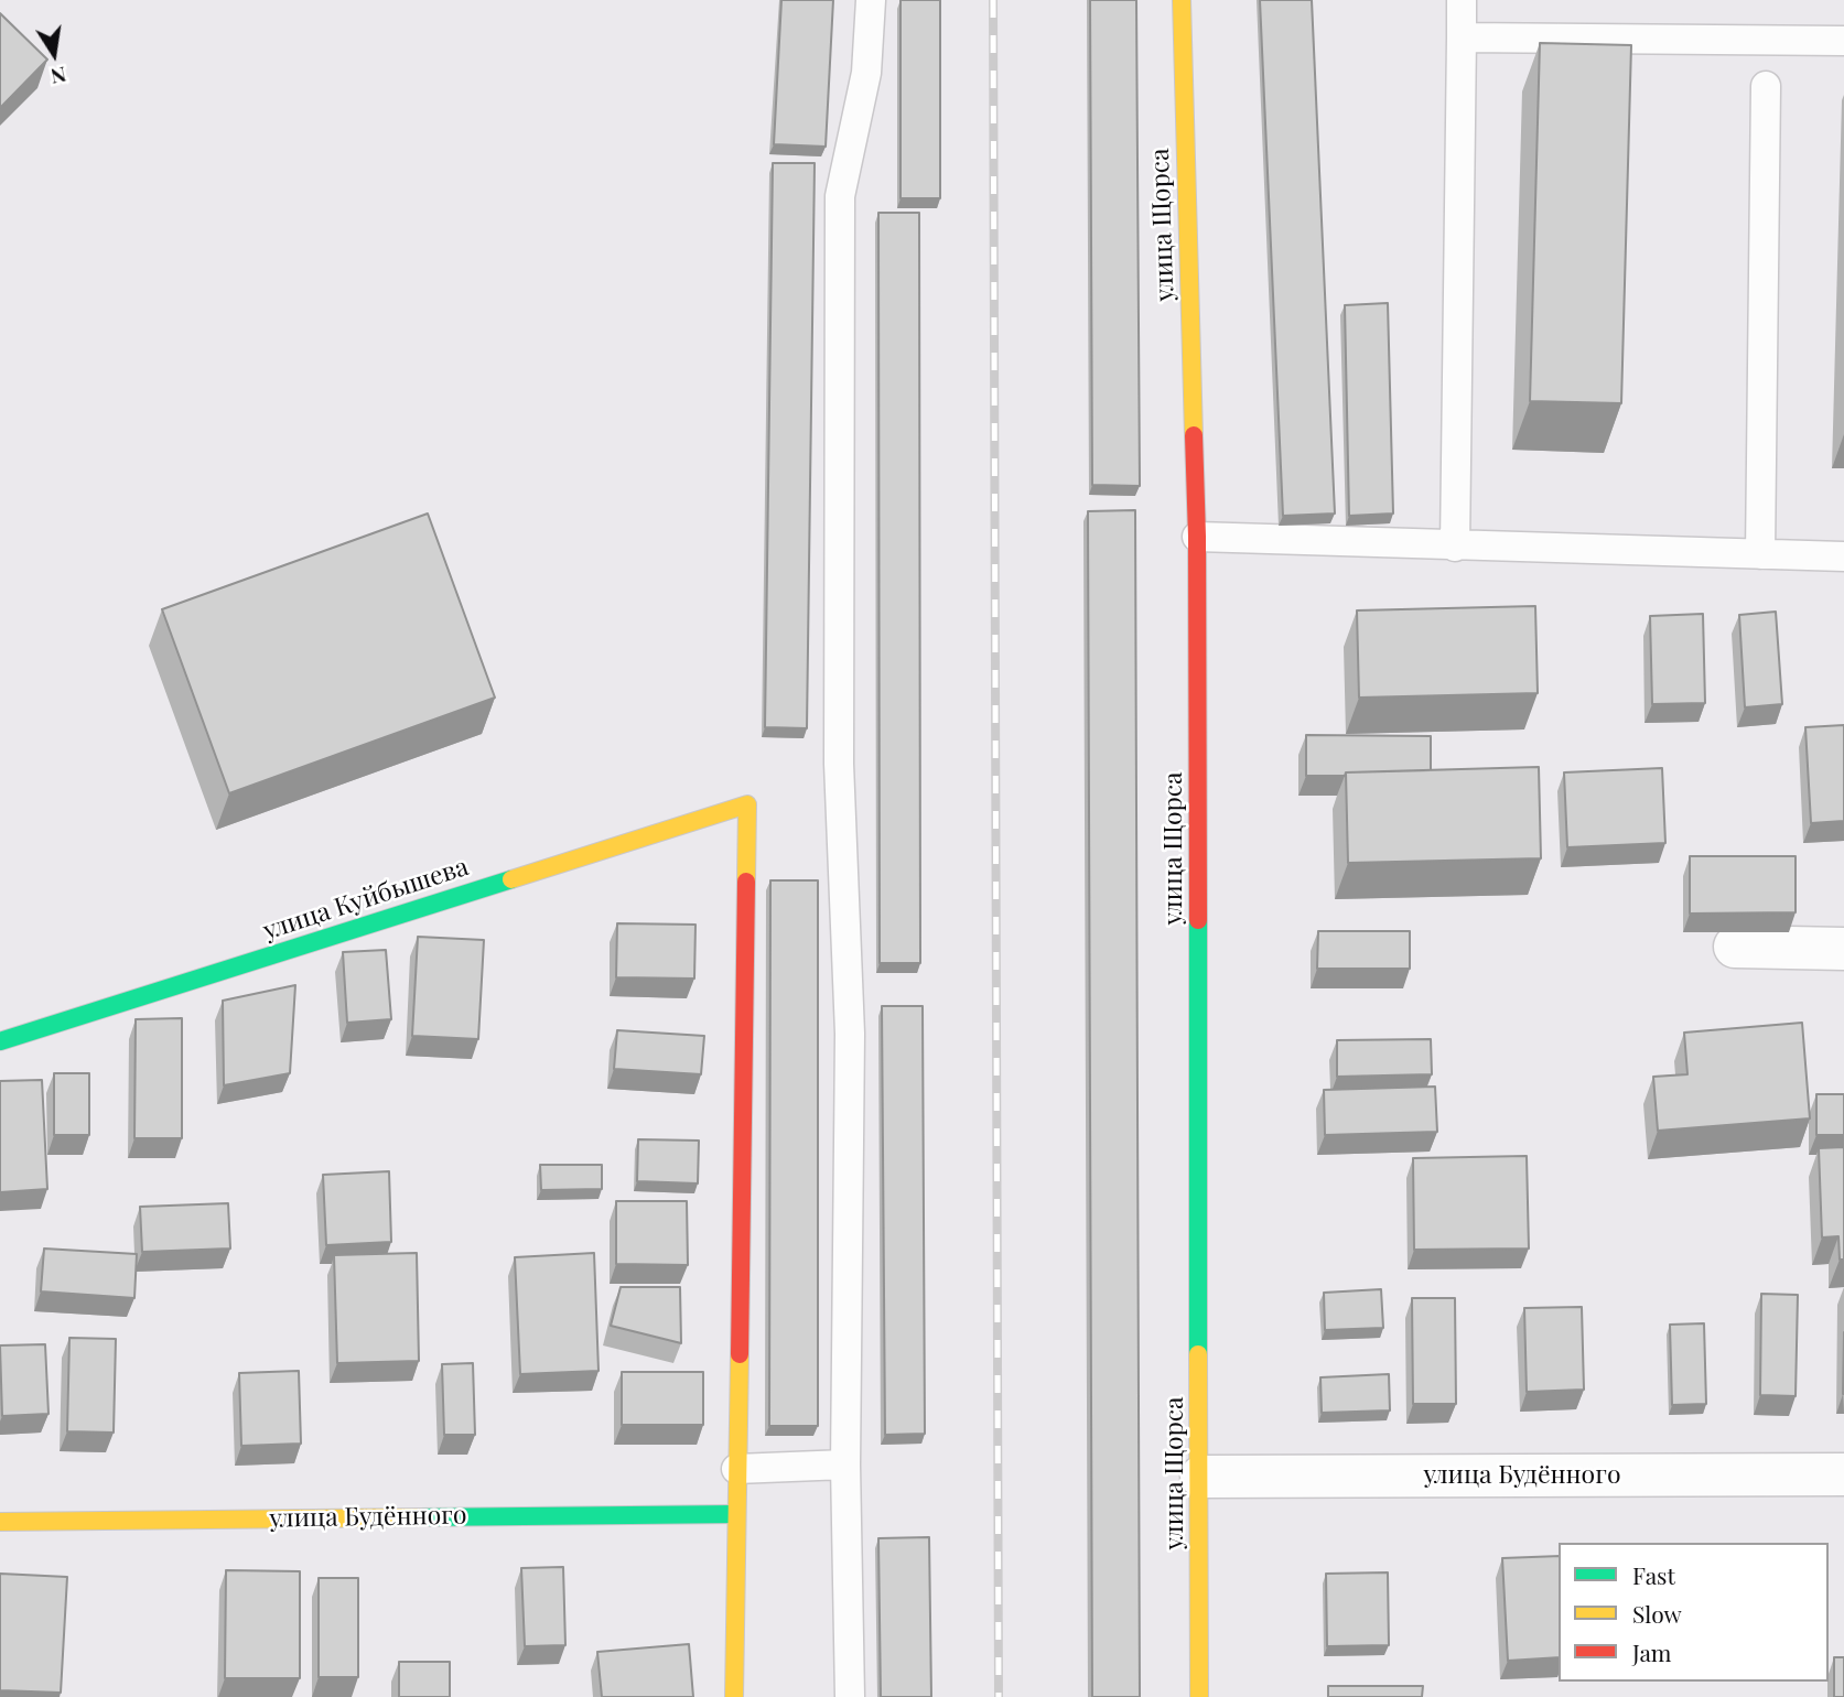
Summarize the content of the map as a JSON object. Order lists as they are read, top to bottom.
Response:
{
  "streets": {
    "street": ["улица Щорса", "улица Куйбышева", "улица Будённого"]
  },
  "crossings": [
    ["улица Щорса", "улица Будённого"]
  ],
  "legend": ["Fast", "Slow", "Jam"],
  "north": "bottom"
}
